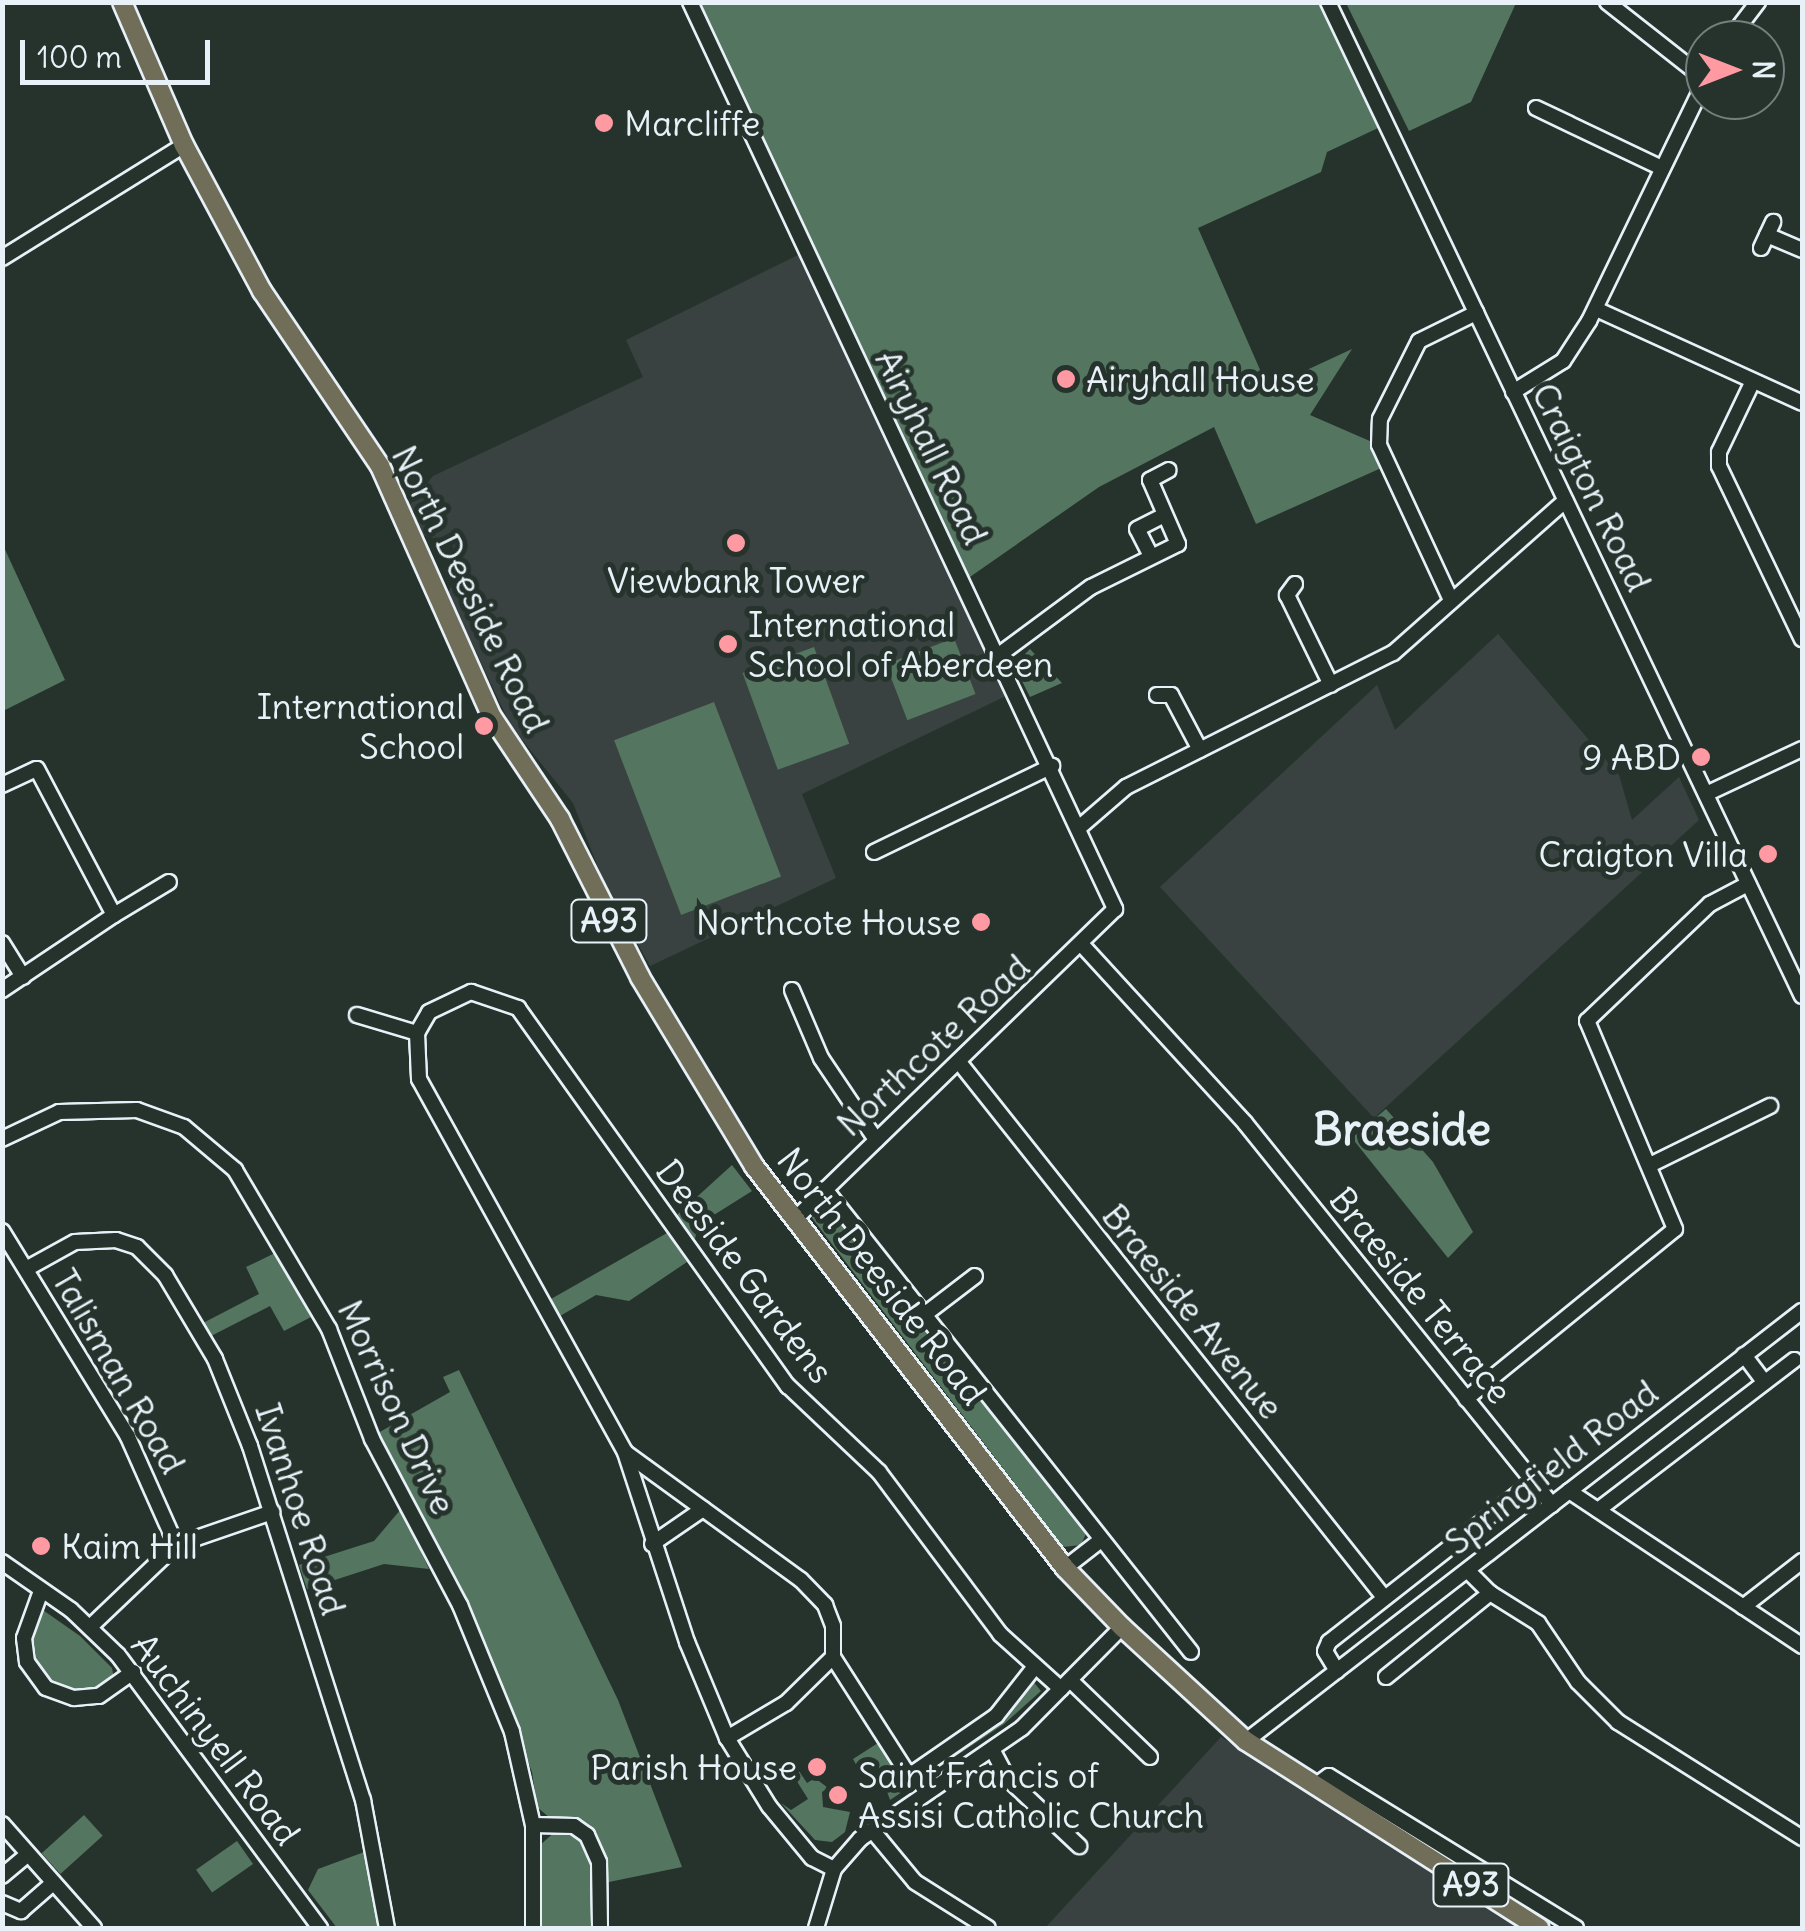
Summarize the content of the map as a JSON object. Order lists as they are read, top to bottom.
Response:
{
  "streets": {
    "main road": ["North Deeside Road", "A93"],
    "street": [
      "Airyhall Road",
      "Craigton Road",
      "Northcote Road",
      "Deeside Gardens",
      "Braeside Terrace",
      "Braeside Avenue",
      "Talisman Road",
      "Morrison Drive",
      "Springfield Road",
      "Ivanhoe Road",
      "Auchinyell Road"
    ]
  },
  "crossings": [
    ["Airyhall Road", "Northcote Road"],
    ["North Deeside Road", "A93"],
    ["North Deeside Road", "Northcote Road"],
    ["North Deeside Road", "Springfield Road"],
    ["A93", "Springfield Road"],
    ["Northcote Road", "Braeside Terrace"],
    ["Northcote Road", "Braeside Avenue"],
    ["Braeside Terrace", "Springfield Road"],
    ["Braeside Avenue", "Springfield Road"],
    ["Talisman Road", "Ivanhoe Road"]
  ],
  "districts": ["Braeside"],
  "places": [
    "Marcliffe",
    "Airyhall House",
    "Viewbank Tower",
    "International School of Aberdeen",
    "International School",
    "9 ABD",
    "Craigton Villa",
    "Northcote House",
    "Kaim Hill",
    "Parish House",
    "Saint Francis of Assisi Catholic Church"
  ],
  "scale_bar": "100 m",
  "north": "right"
}
